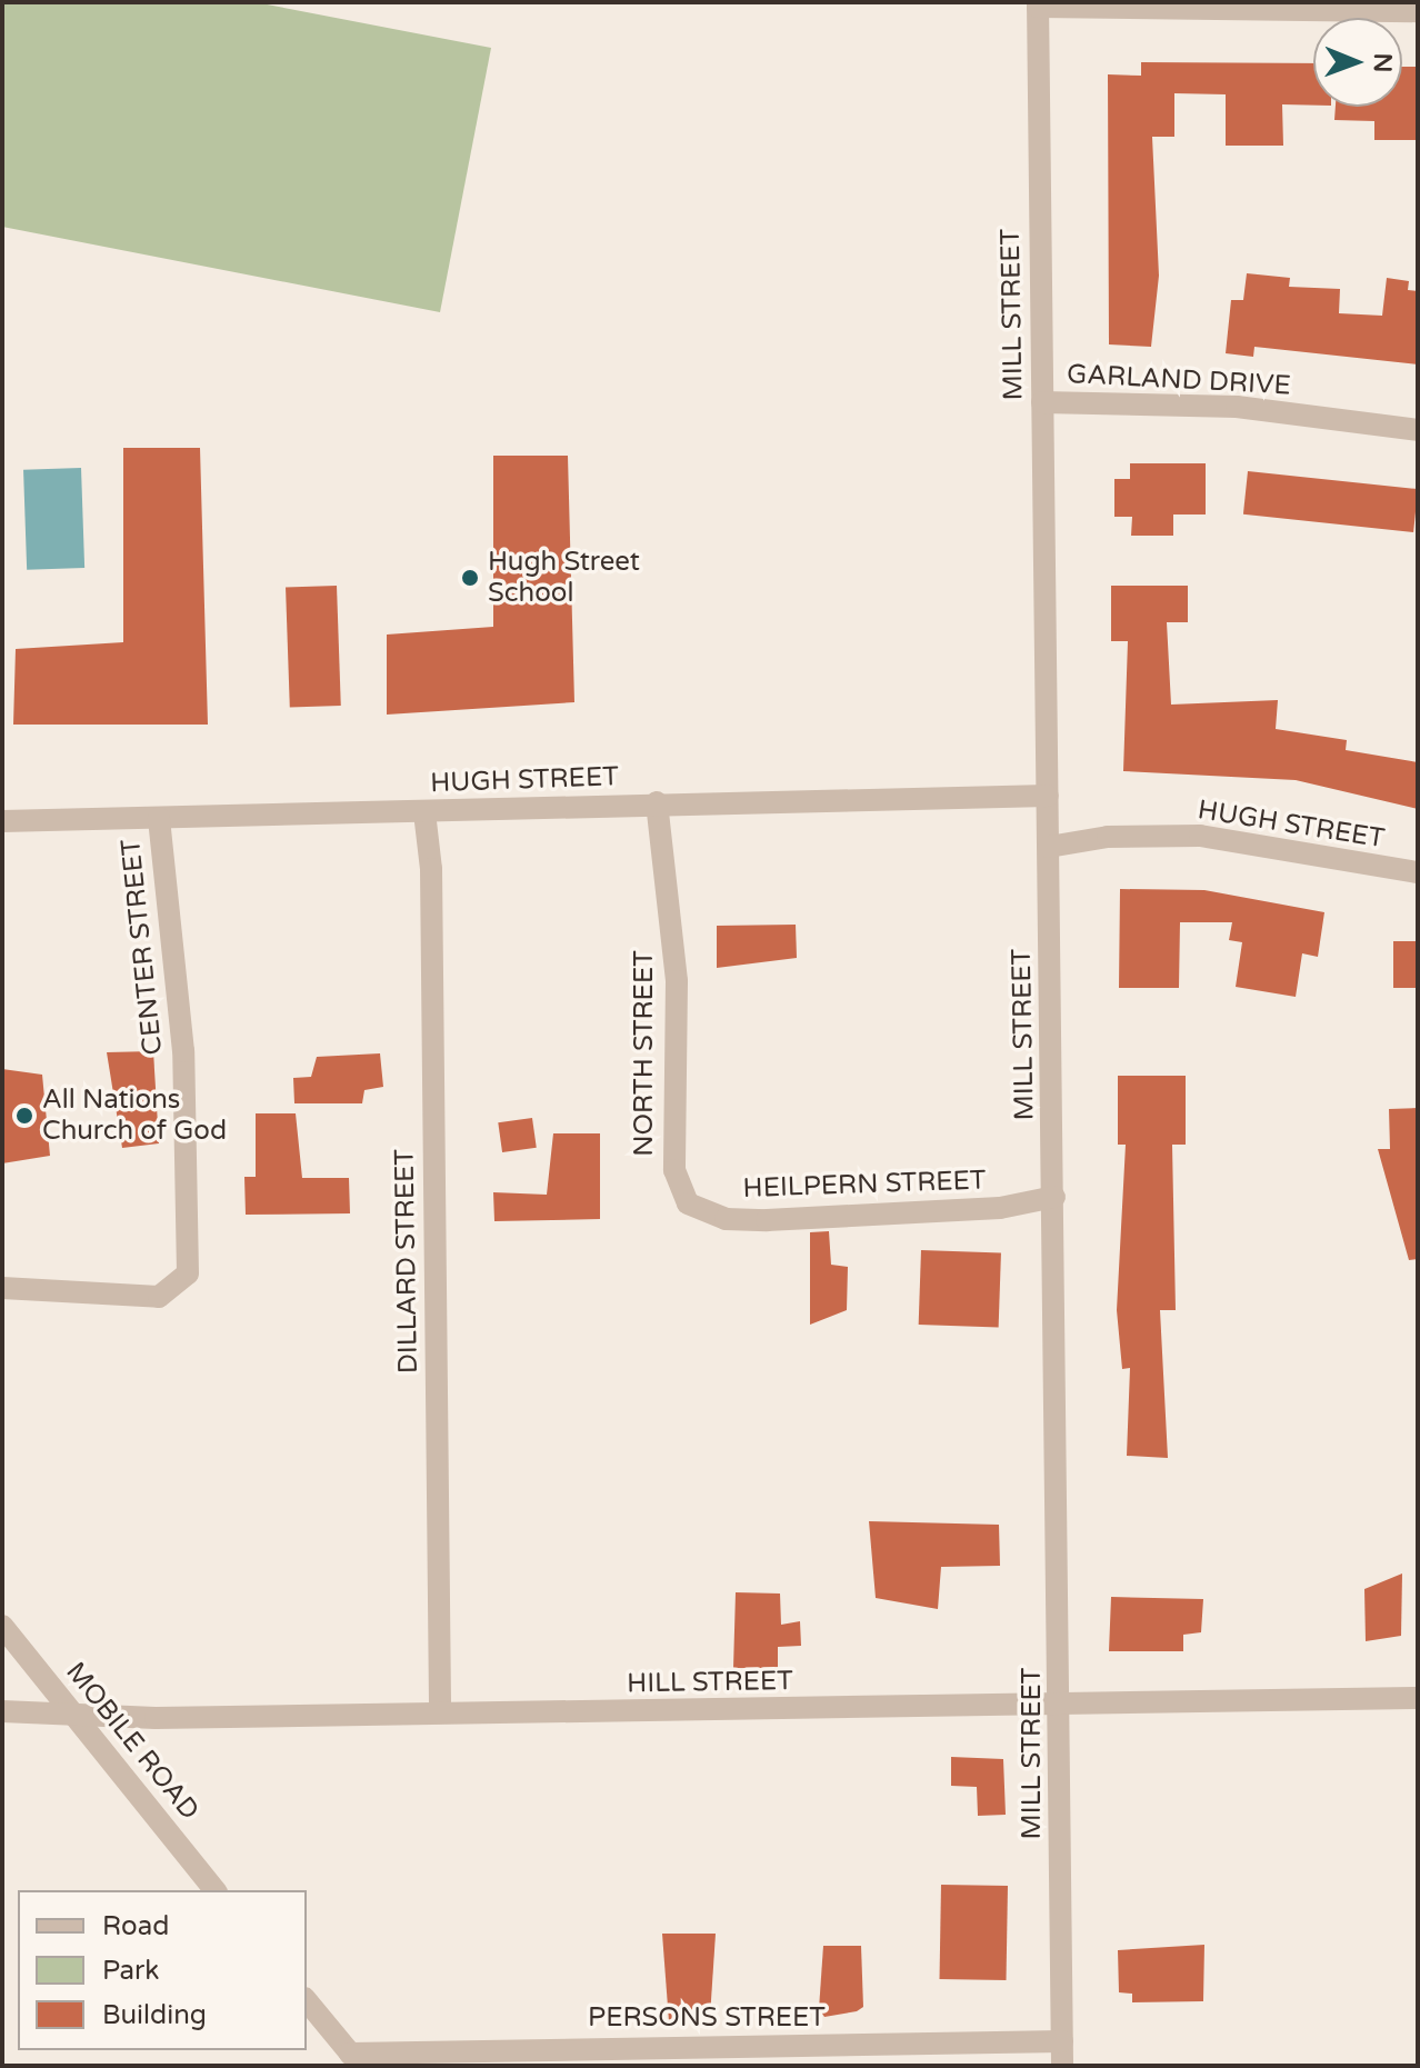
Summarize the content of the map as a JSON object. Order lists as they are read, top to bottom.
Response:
{
  "streets": {
    "street": [
      "MILL STREET",
      "GARLAND DRIVE",
      "HUGH STREET",
      "CENTER STREET",
      "NORTH STREET",
      "HEILPERN STREET",
      "DILLARD STREET",
      "HILL STREET",
      "MOBILE ROAD",
      "PERSONS STREET"
    ]
  },
  "crossings": [
    ["MILL STREET", "GARLAND DRIVE"],
    ["MILL STREET", "HUGH STREET"],
    ["MILL STREET", "HEILPERN STREET"],
    ["MILL STREET", "HILL STREET"],
    ["MILL STREET", "PERSONS STREET"],
    ["HUGH STREET", "CENTER STREET"],
    ["HUGH STREET", "NORTH STREET"],
    ["HUGH STREET", "DILLARD STREET"],
    ["NORTH STREET", "HEILPERN STREET"],
    ["DILLARD STREET", "HILL STREET"],
    ["HILL STREET", "MOBILE ROAD"]
  ],
  "places": ["Hugh Street School", "All Nations Church of God"],
  "legend": ["Road", "Park", "Building"],
  "north": "right"
}
